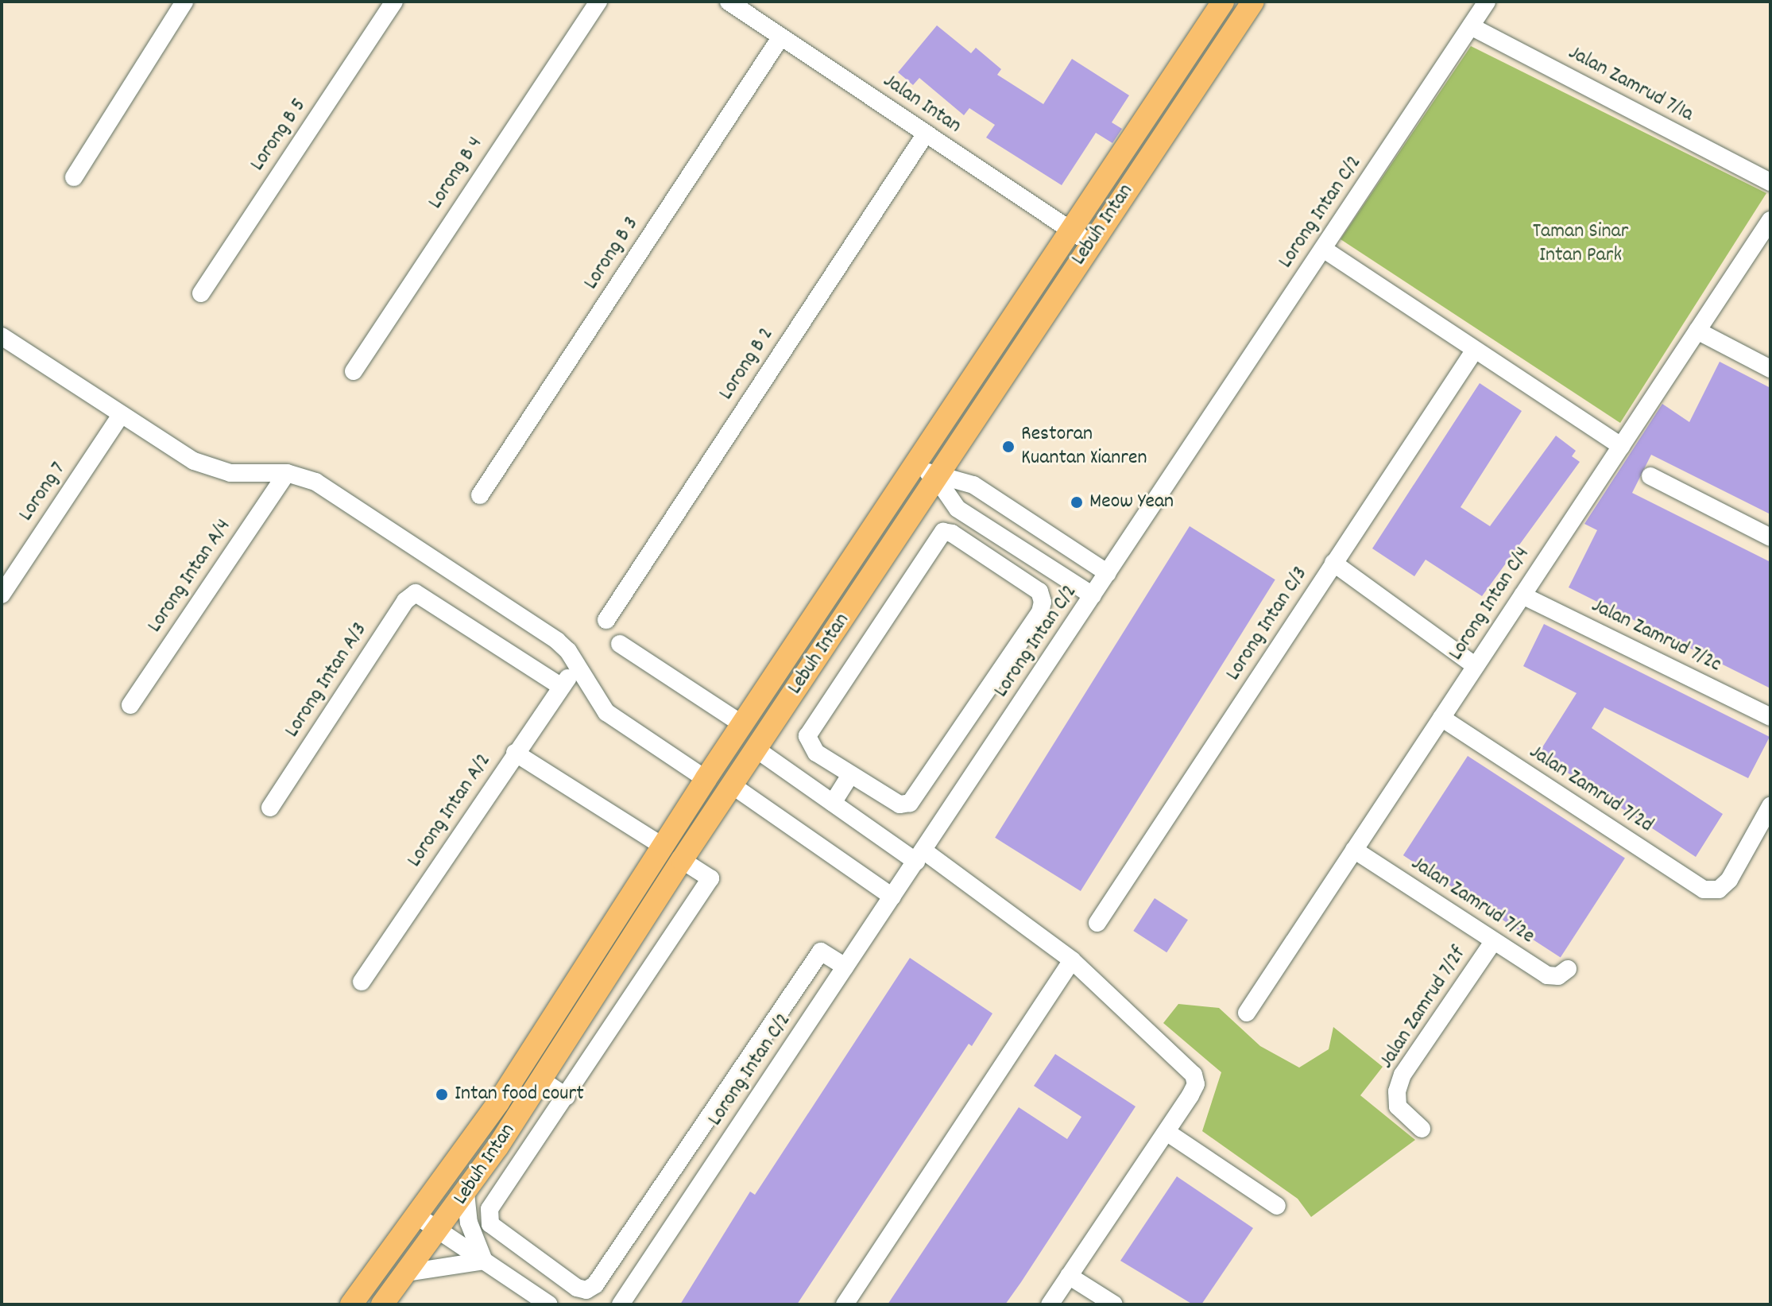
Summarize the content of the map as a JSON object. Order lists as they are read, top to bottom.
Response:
{
  "streets": {
    "main road": ["Lebuh Intan"],
    "street": [
      "Jalan Zamrud 7/1a",
      "Jalan Intan",
      "Lorong B 5",
      "Lorong B 4",
      "Lorong Intan C/2",
      "Lorong B 3",
      "Lorong B 2",
      "Lorong 7",
      "Lorong Intan A/4",
      "Lorong Intan C/4",
      "Lorong Intan C/3",
      "Jalan Zamrud 7/2c",
      "Lorong Intan A/3",
      "Jalan Zamrud 7/2d",
      "Lorong Intan A/2",
      "Jalan Zamrud 7/2e",
      "Jalan Zamrud 7/2f"
    ]
  },
  "crossings": [
    ["Jalan Zamrud 7/1a", "Lorong Intan C/2"],
    ["Jalan Intan", "Lebuh Intan"],
    ["Jalan Intan", "Lorong B 3"],
    ["Jalan Intan", "Lorong B 2"],
    ["Lorong Intan C/4", "Jalan Zamrud 7/2c"],
    ["Lorong Intan C/4", "Jalan Zamrud 7/2d"],
    ["Lorong Intan C/4", "Jalan Zamrud 7/2e"],
    ["Lorong Intan A/3", "Lorong Intan A/2"],
    ["Jalan Zamrud 7/2e", "Jalan Zamrud 7/2f"]
  ],
  "parks": ["Taman Sinar Intan Park"],
  "places": ["Restoran Kuantan Xianren", "Meow Yean", "Intan food court"]
}
